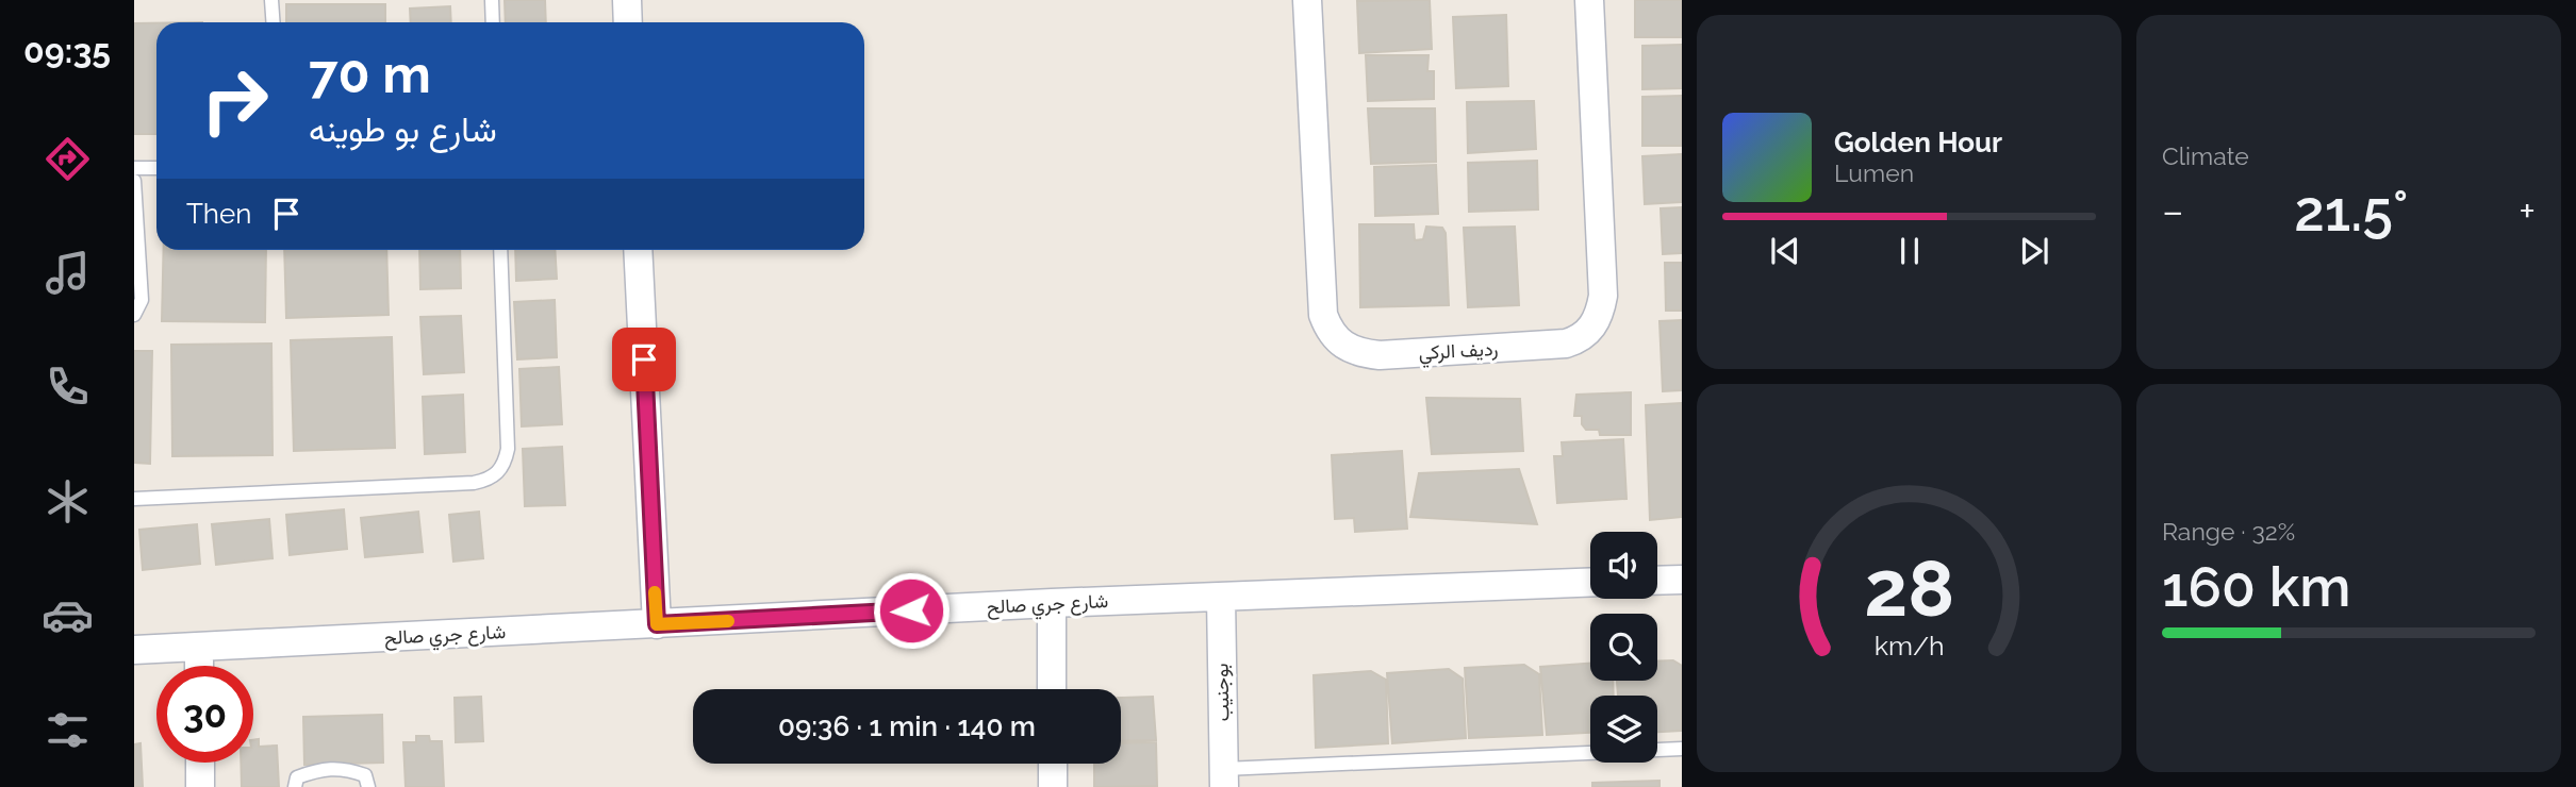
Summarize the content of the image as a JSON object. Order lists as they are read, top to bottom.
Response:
{
  "streets": {
    "street": ["رديف الركي", "شارع جري صالح", "بوجنيب"]
  },
  "crossings": [
    ["شارع جري صالح", "بوجنيب"]
  ],
  "page": {
    "tabs": "09:35",
    "tile": [
      "Climate",
      ["Range · 32%", "160 km"]
    ],
    "turn": ["70 m", "شارع بو طوينه"],
    "song": ["Golden Hour", "Lumen"],
    "then": "Then",
    "heat": ["−", "21.5°", "+"],
    "limit": "30",
    "trip": "09:36 · 1 min · 140 m",
    "gauge": ["28", "km/h"]
  }
}
